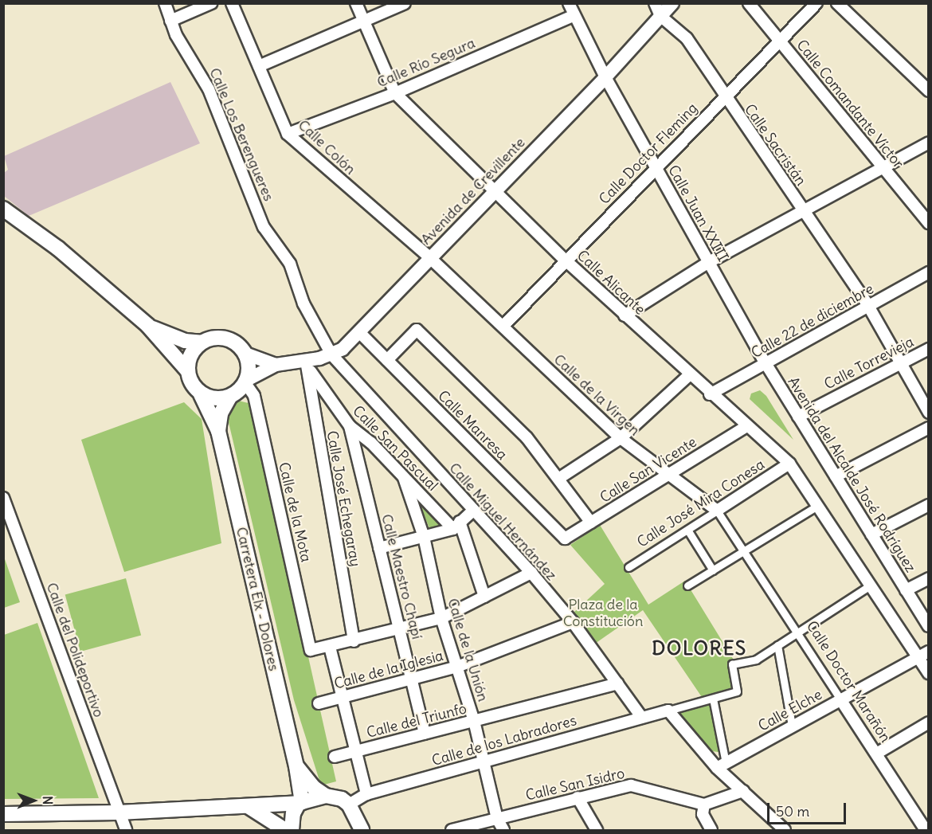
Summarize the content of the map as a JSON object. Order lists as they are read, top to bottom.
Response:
{
  "streets": {
    "main road": ["Carretera Elx - Dolores"],
    "street": [
      "Calle Río Segura",
      "Calle Comandante Víctor",
      "Calle Los Berengueres",
      "Calle Sacristán",
      "Calle Colón",
      "Calle Doctor Fleming",
      "Avenida de Crevillente",
      "Calle Juan XXIII",
      "Calle Alicante",
      "Calle 22 de diciembre",
      "Calle Torrevieja",
      "Calle de la Virgen",
      "Calle Manresa",
      "Calle San Pascual",
      "Calle San Vicente",
      "Avenida del Alcalde José Rodríguez",
      "Calle José Echegaray",
      "Calle José Mira Conesa",
      "Calle de la Mota",
      "Calle Miguel Hernández",
      "Calle Maestro Chapí",
      "Calle del Polideportivo",
      "Calle de la Unión",
      "Calle de la Iglesia",
      "Calle Doctor Marañón",
      "Calle Elche",
      "Calle del Triunfo",
      "Calle de los Labradores",
      "Calle San Isidro"
    ]
  },
  "crossings": [
    ["Calle Río Segura", "Calle Colón"],
    ["Calle Río Segura", "Calle Juan XXIII"],
    ["Calle Río Segura", "Calle Alicante"],
    ["Calle Comandante Víctor", "Calle Doctor Fleming"],
    ["Calle Los Berengueres", "Avenida de Crevillente"],
    ["Calle Los Berengueres", "Calle Miguel Hernández"],
    ["Calle Sacristán", "Calle Doctor Fleming"],
    ["Calle Sacristán", "Avenida de Crevillente"],
    ["Calle Sacristán", "Calle 22 de diciembre"],
    ["Calle Sacristán", "Calle Torrevieja"],
    ["Calle Colón", "Avenida de Crevillente"],
    ["Calle Colón", "Calle de la Virgen"],
    ["Calle Doctor Fleming", "Calle Juan XXIII"],
    ["Calle Doctor Fleming", "Calle Alicante"],
    ["Calle Doctor Fleming", "Calle de la Virgen"],
    ["Avenida de Crevillente", "Calle Juan XXIII"],
    ["Avenida de Crevillente", "Calle Alicante"],
    ["Avenida de Crevillente", "Calle de la Virgen"],
    ["Avenida de Crevillente", "Calle Manresa"],
    ["Avenida de Crevillente", "Calle San Pascual"],
    ["Avenida de Crevillente", "Calle José Echegaray"],
    ["Avenida de Crevillente", "Calle de la Mota"],
    ["Avenida de Crevillente", "Calle Miguel Hernández"],
    ["Avenida de Crevillente", "Carretera Elx - Dolores"],
    ["Calle Juan XXIII", "Calle 22 de diciembre"],
    ["Calle Juan XXIII", "Avenida del Alcalde José Rodríguez"],
    ["Calle Alicante", "Calle 22 de diciembre"],
    ["Calle 22 de diciembre", "Avenida del Alcalde José Rodríguez"],
    ["Calle Torrevieja", "Avenida del Alcalde José Rodríguez"],
    ["Calle de la Virgen", "Calle San Vicente"],
    ["Calle de la Virgen", "Calle José Mira Conesa"],
    ["Calle de la Virgen", "Calle Doctor Marañón"],
    ["Calle Manresa", "Calle San Vicente"],
    ["Calle San Pascual", "Calle José Echegaray"],
    ["Calle San Pascual", "Calle Maestro Chapí"],
    ["Calle San Pascual", "Calle de la Unión"],
    ["Calle de la Mota", "Carretera Elx - Dolores"],
    ["Calle Miguel Hernández", "Calle de la Iglesia"],
    ["Calle Miguel Hernández", "Calle del Triunfo"],
    ["Calle Miguel Hernández", "Calle de los Labradores"],
    ["Calle Maestro Chapí", "Calle de la Iglesia"],
    ["Calle Maestro Chapí", "Calle del Triunfo"],
    ["Calle de la Unión", "Calle de la Iglesia"],
    ["Calle de la Unión", "Calle del Triunfo"],
    ["Calle de la Unión", "Calle de los Labradores"],
    ["Calle de la Unión", "Calle San Isidro"],
    ["Calle Doctor Marañón", "Calle Elche"]
  ],
  "districts": ["DOLORES"],
  "parks": ["Plaza de la Constitución"],
  "scale_bar": "50 m",
  "north": "right"
}
